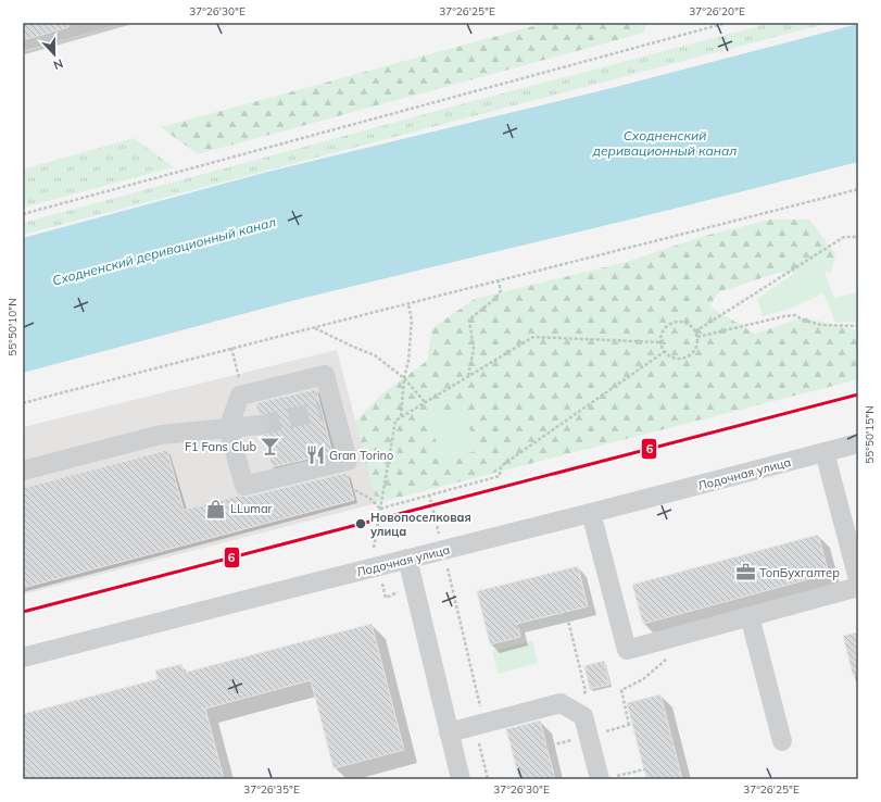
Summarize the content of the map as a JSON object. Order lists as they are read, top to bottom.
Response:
{
  "streets": {
    "street": ["Лодочная улица"]
  },
  "water": ["Сходненский деривационный канал"],
  "places": {
    "bar": ["F1 Fans Club"],
    "restaurant": ["Gran Torino"],
    "shop": ["LLumar"],
    "other": ["Новопоселковая улица"],
    "office": ["ТопБухгалтер"]
  },
  "lines": ["transit line 6"],
  "north": "bottom",
  "coordinates": [
    "37°26'30\"E",
    "37°26'25\"E",
    "37°26'20\"E",
    "55°50'10\"N",
    "55°50'15\"N",
    "37°26'35\"E"
  ]
}
